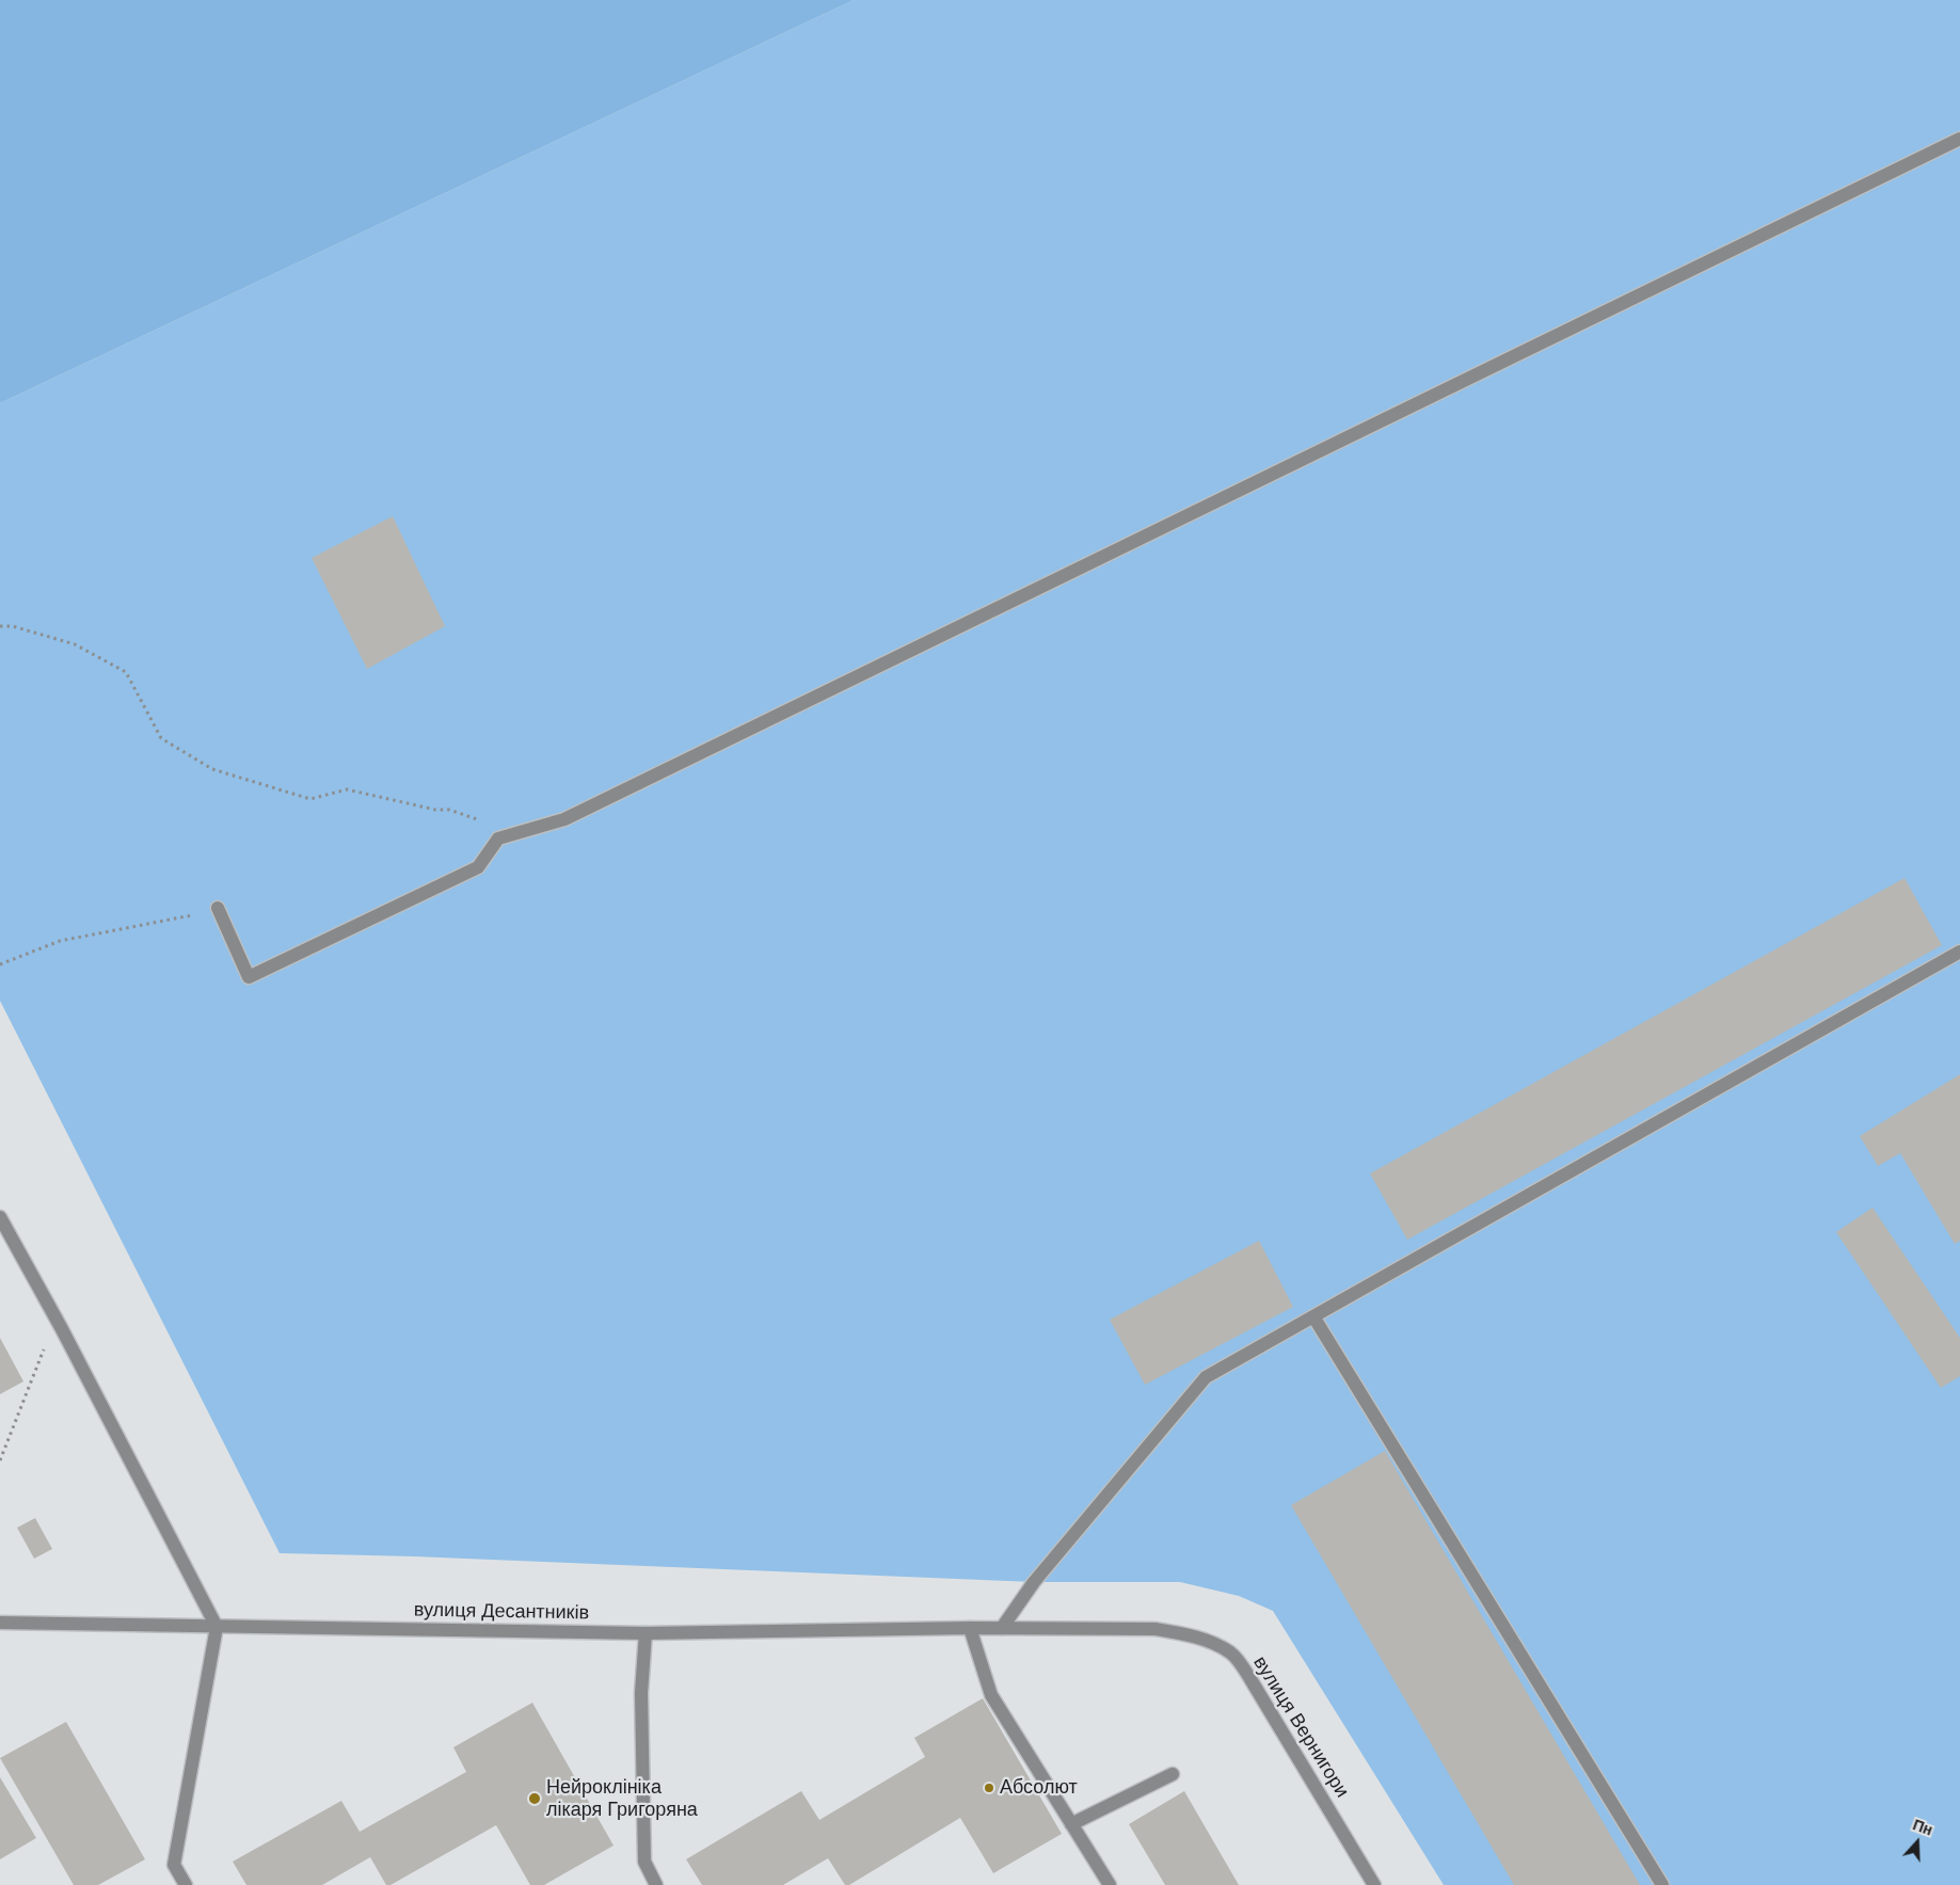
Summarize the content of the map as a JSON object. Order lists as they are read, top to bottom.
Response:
{
  "streets": {
    "street": ["вулиця Десантників", "вулиця Вернигори"]
  },
  "crossings": [
    ["вулиця Десантників", "вулиця Вернигори"]
  ],
  "places": ["Абсолют", "Нейроклініка лікаря Григоряна"],
  "north": "top"
}
